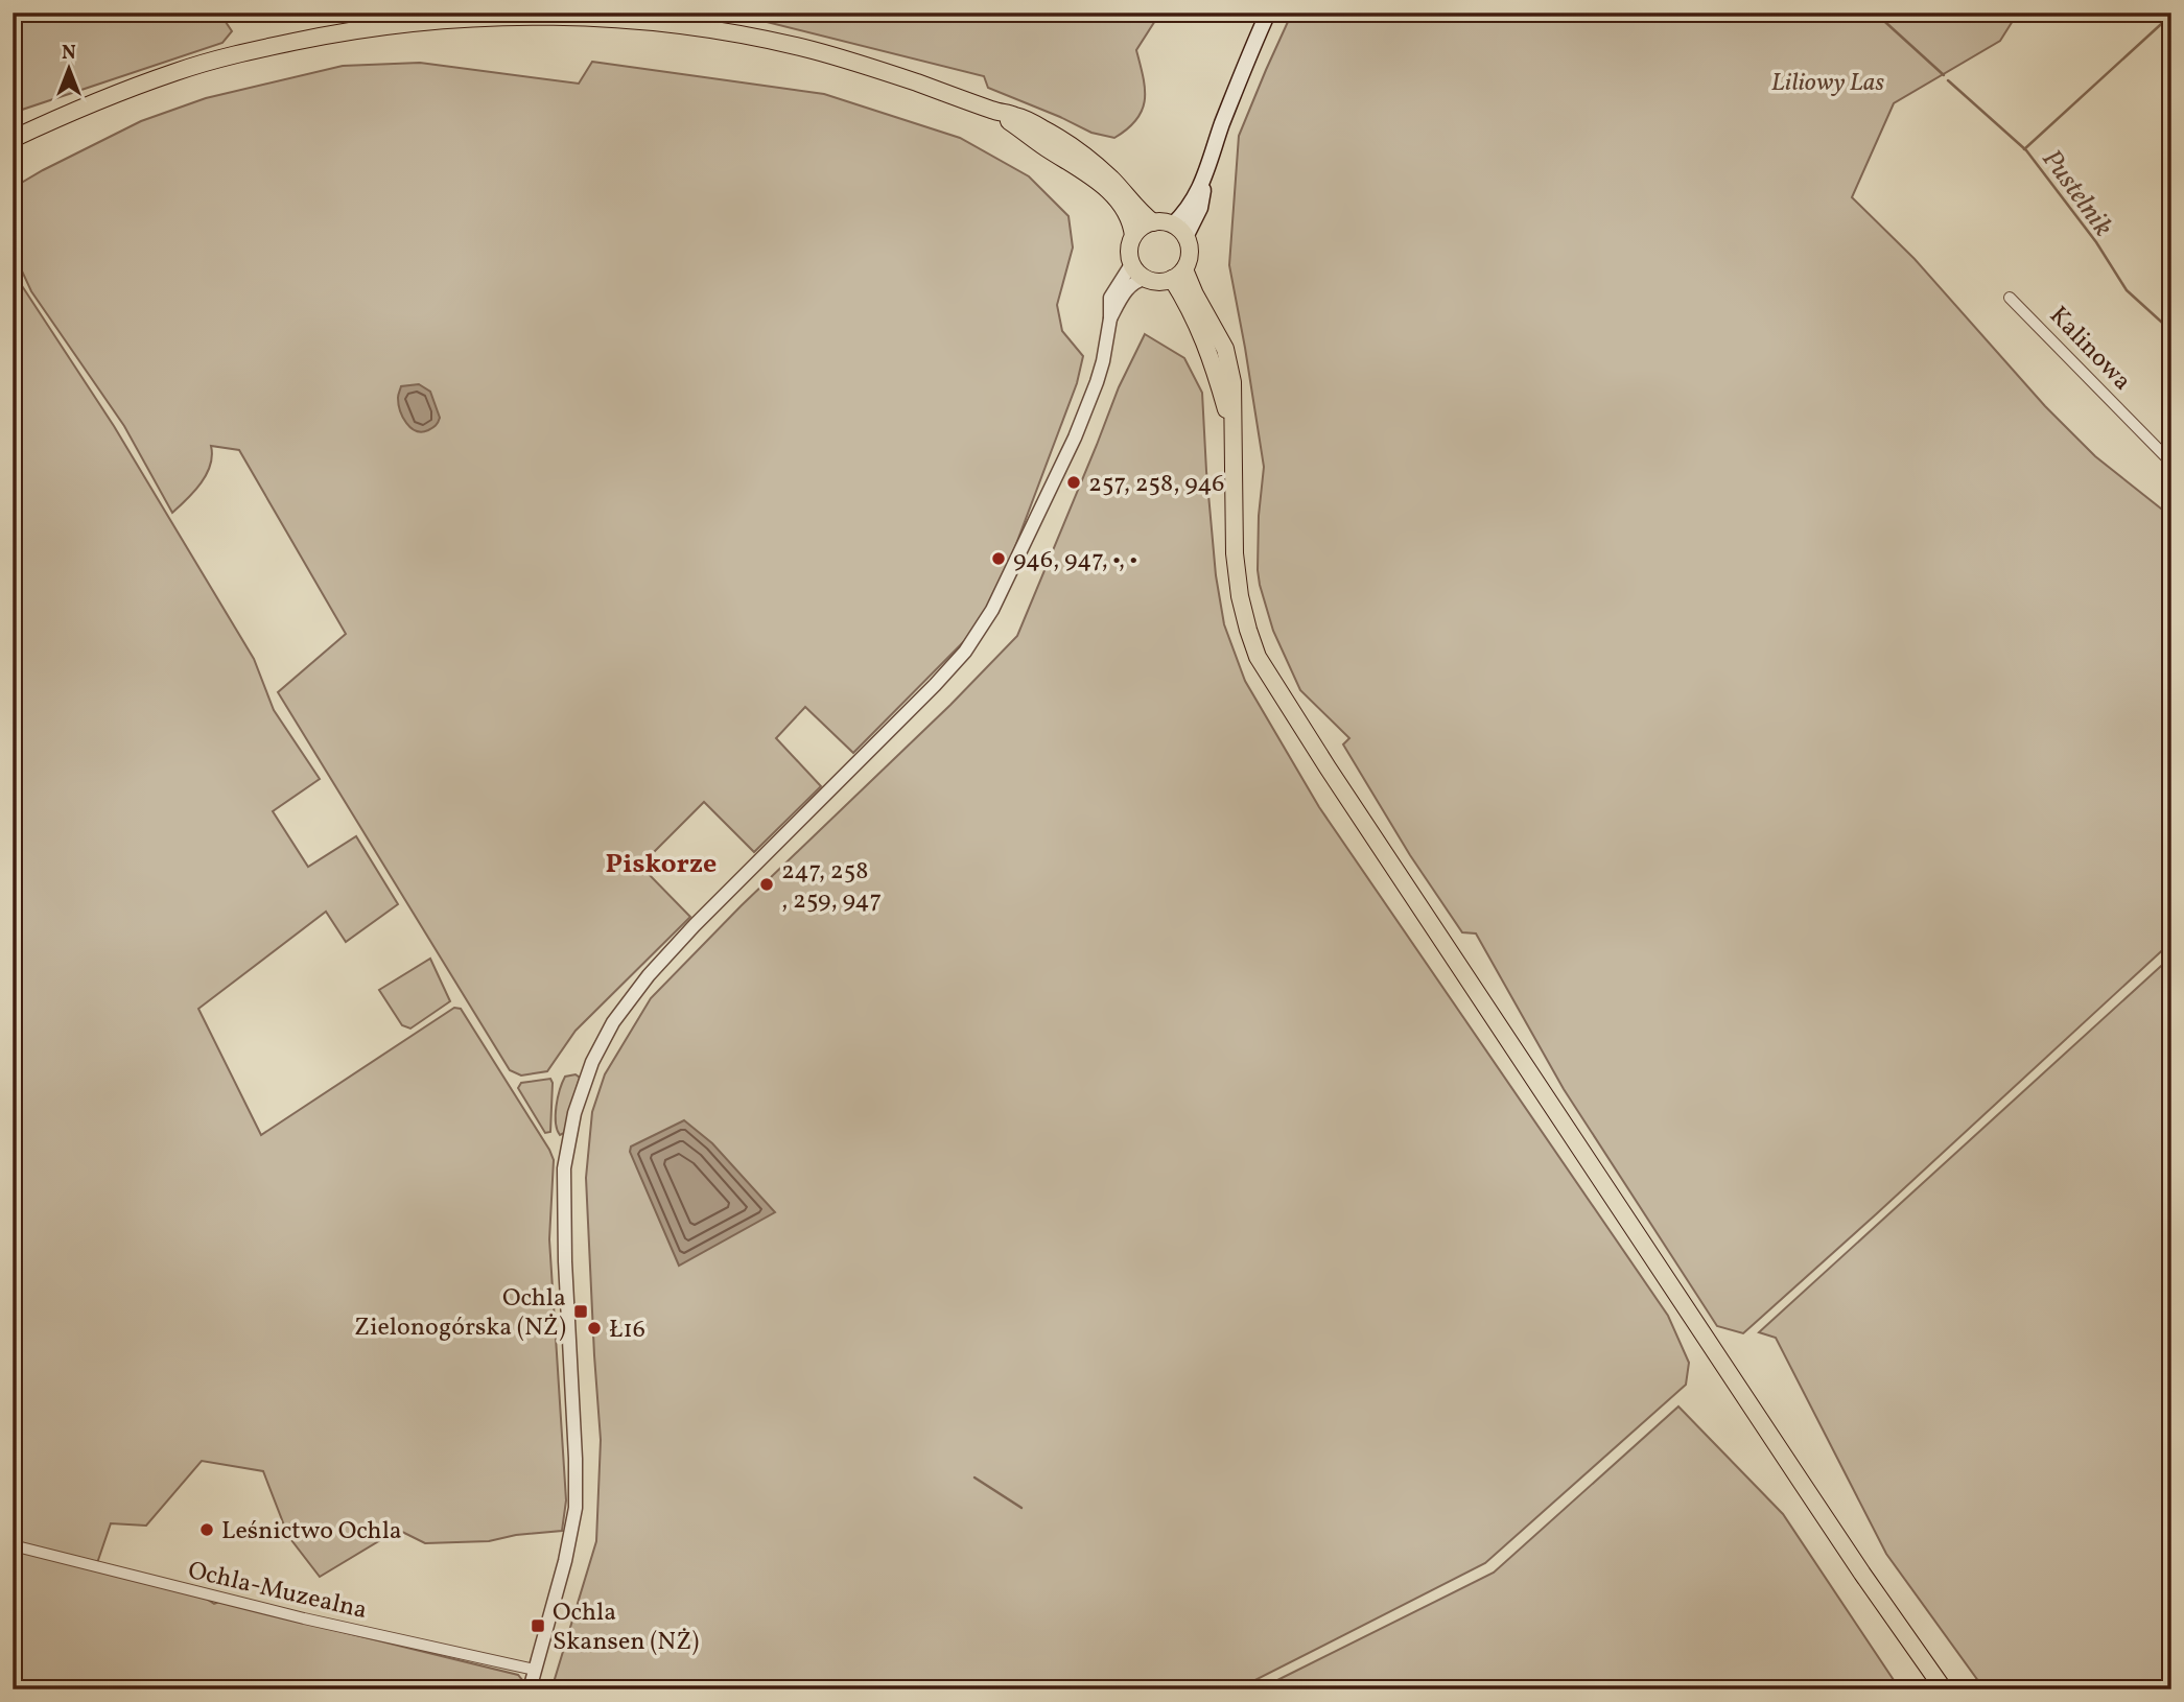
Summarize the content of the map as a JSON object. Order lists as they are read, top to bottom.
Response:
{
  "streets": {
    "street": ["Kalinowa", "Ochla-Muzealna"]
  },
  "districts": ["Piskorze"],
  "water": ["Pustelnik"],
  "parks": ["Liliowy Las"],
  "places": {
    "other": [
      "257, 258, 946",
      "946, 947, •, •",
      "247, 258 , 259, 947",
      "Ł16",
      "Leśnictwo Ochla"
    ],
    "transit": ["Ochla Zielonogórska (NŻ)", "Ochla Skansen (NŻ)"]
  },
  "north": "top"
}
